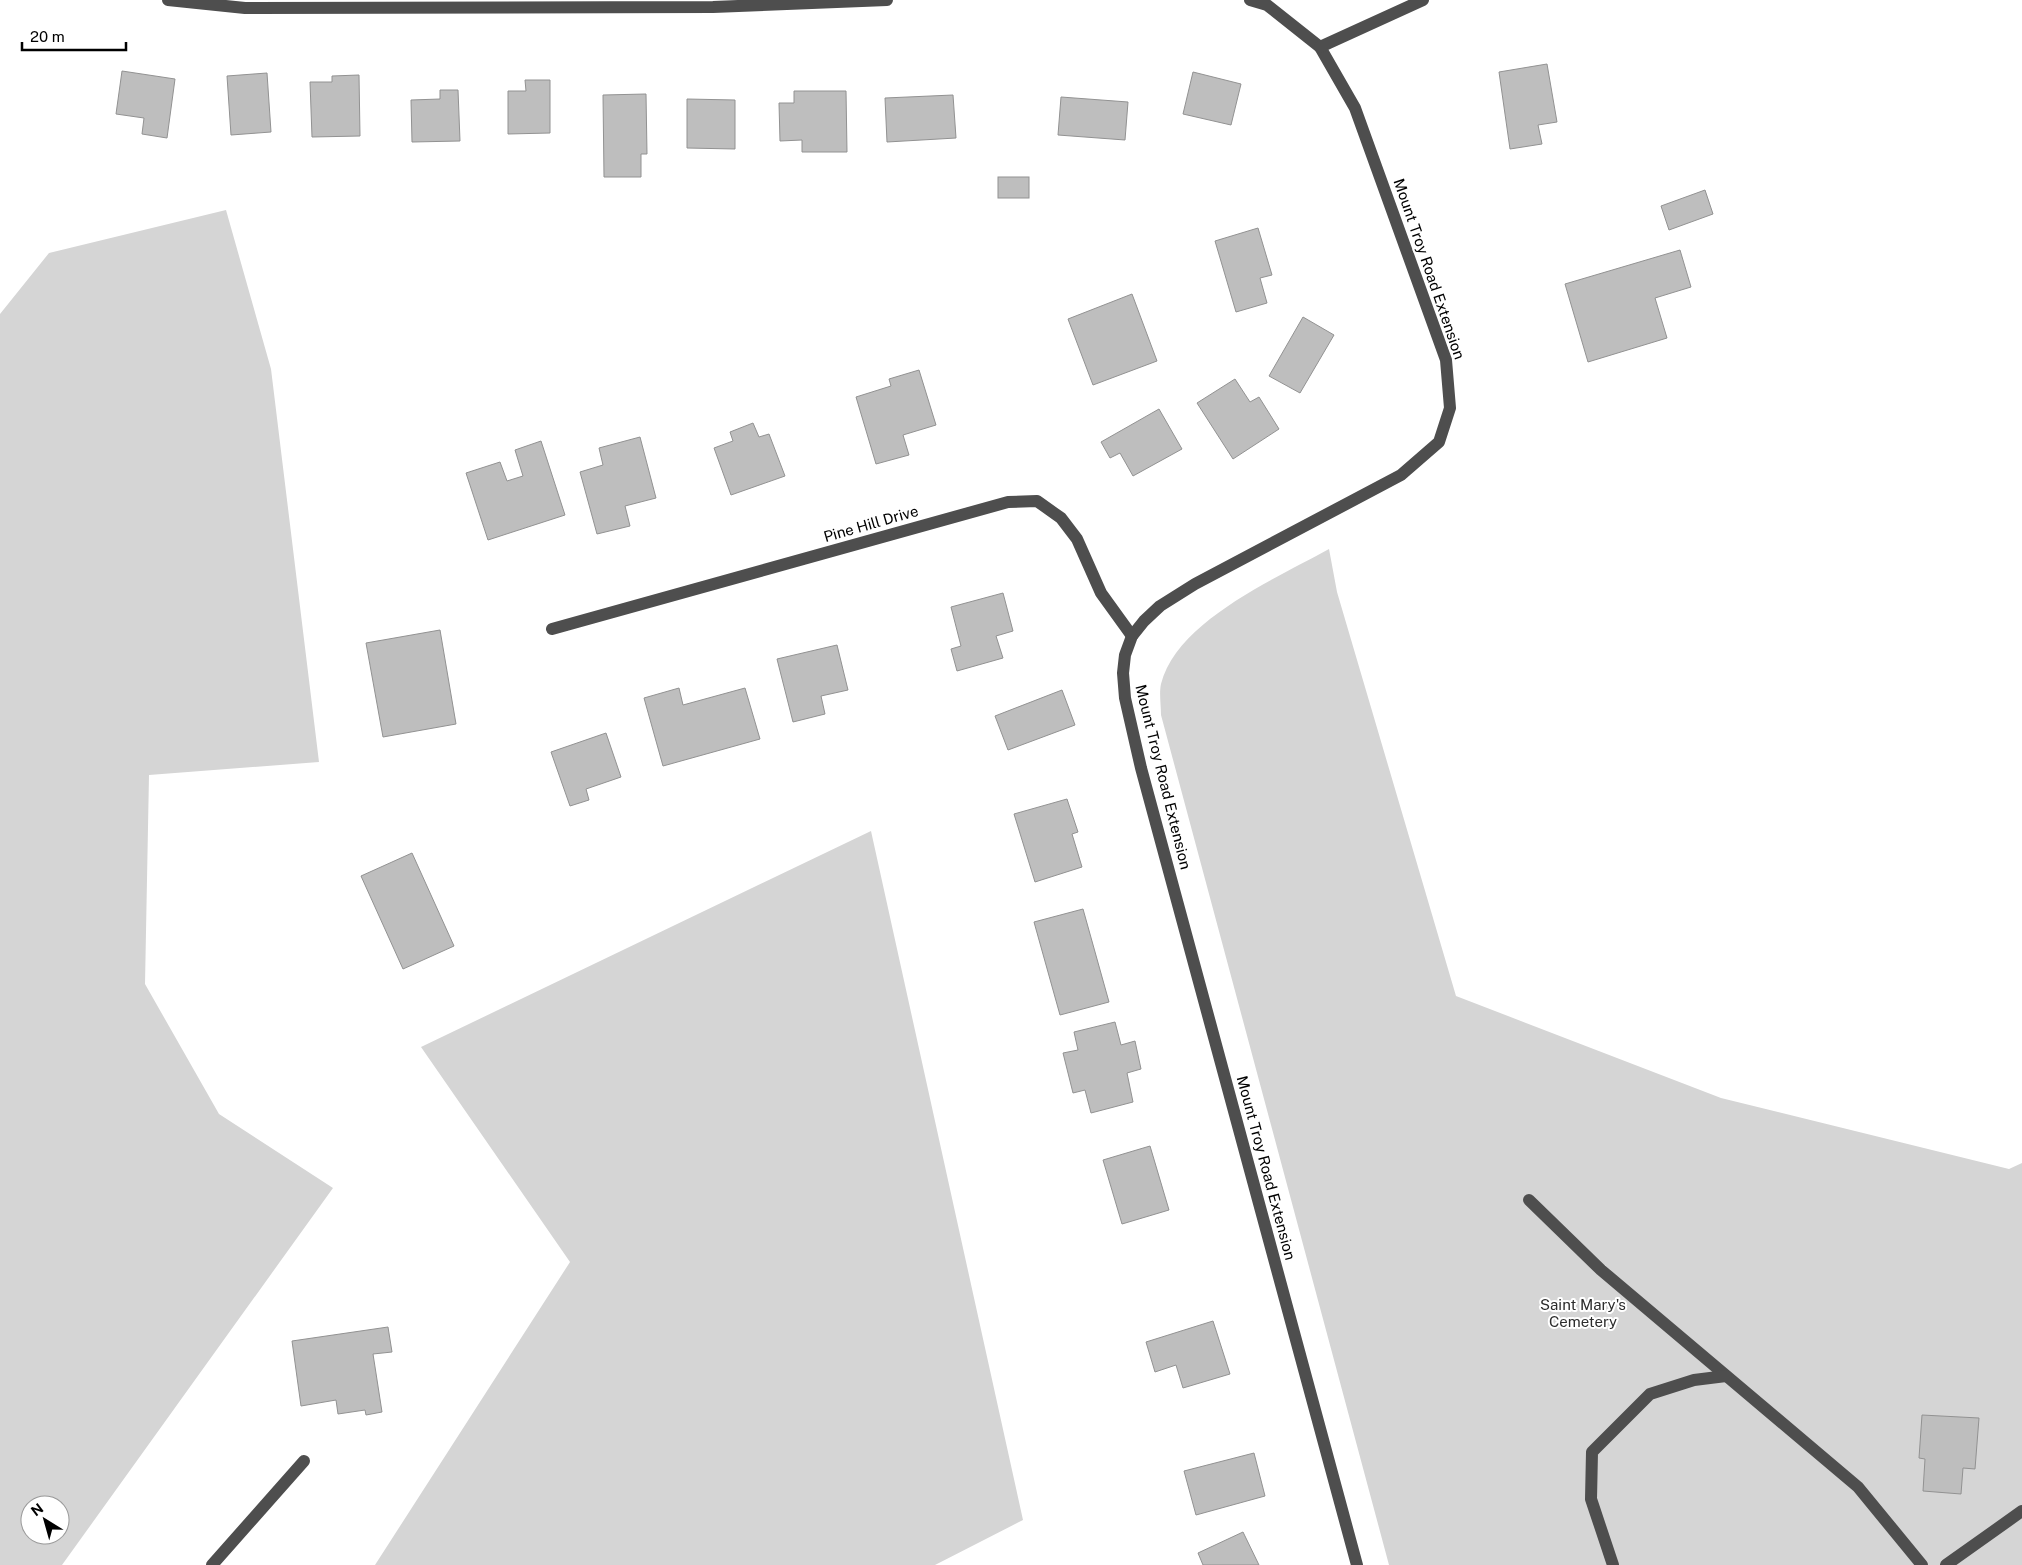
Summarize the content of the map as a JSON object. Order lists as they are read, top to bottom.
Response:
{
  "streets": {
    "street": ["Mount Troy Road Extension", "Pine Hill Drive"]
  },
  "crossings": [
    ["Mount Troy Road Extension", "Pine Hill Drive"]
  ],
  "parks": ["Saint Mary's Cemetery"],
  "scale_bar": "20 m",
  "north": "top left"
}
